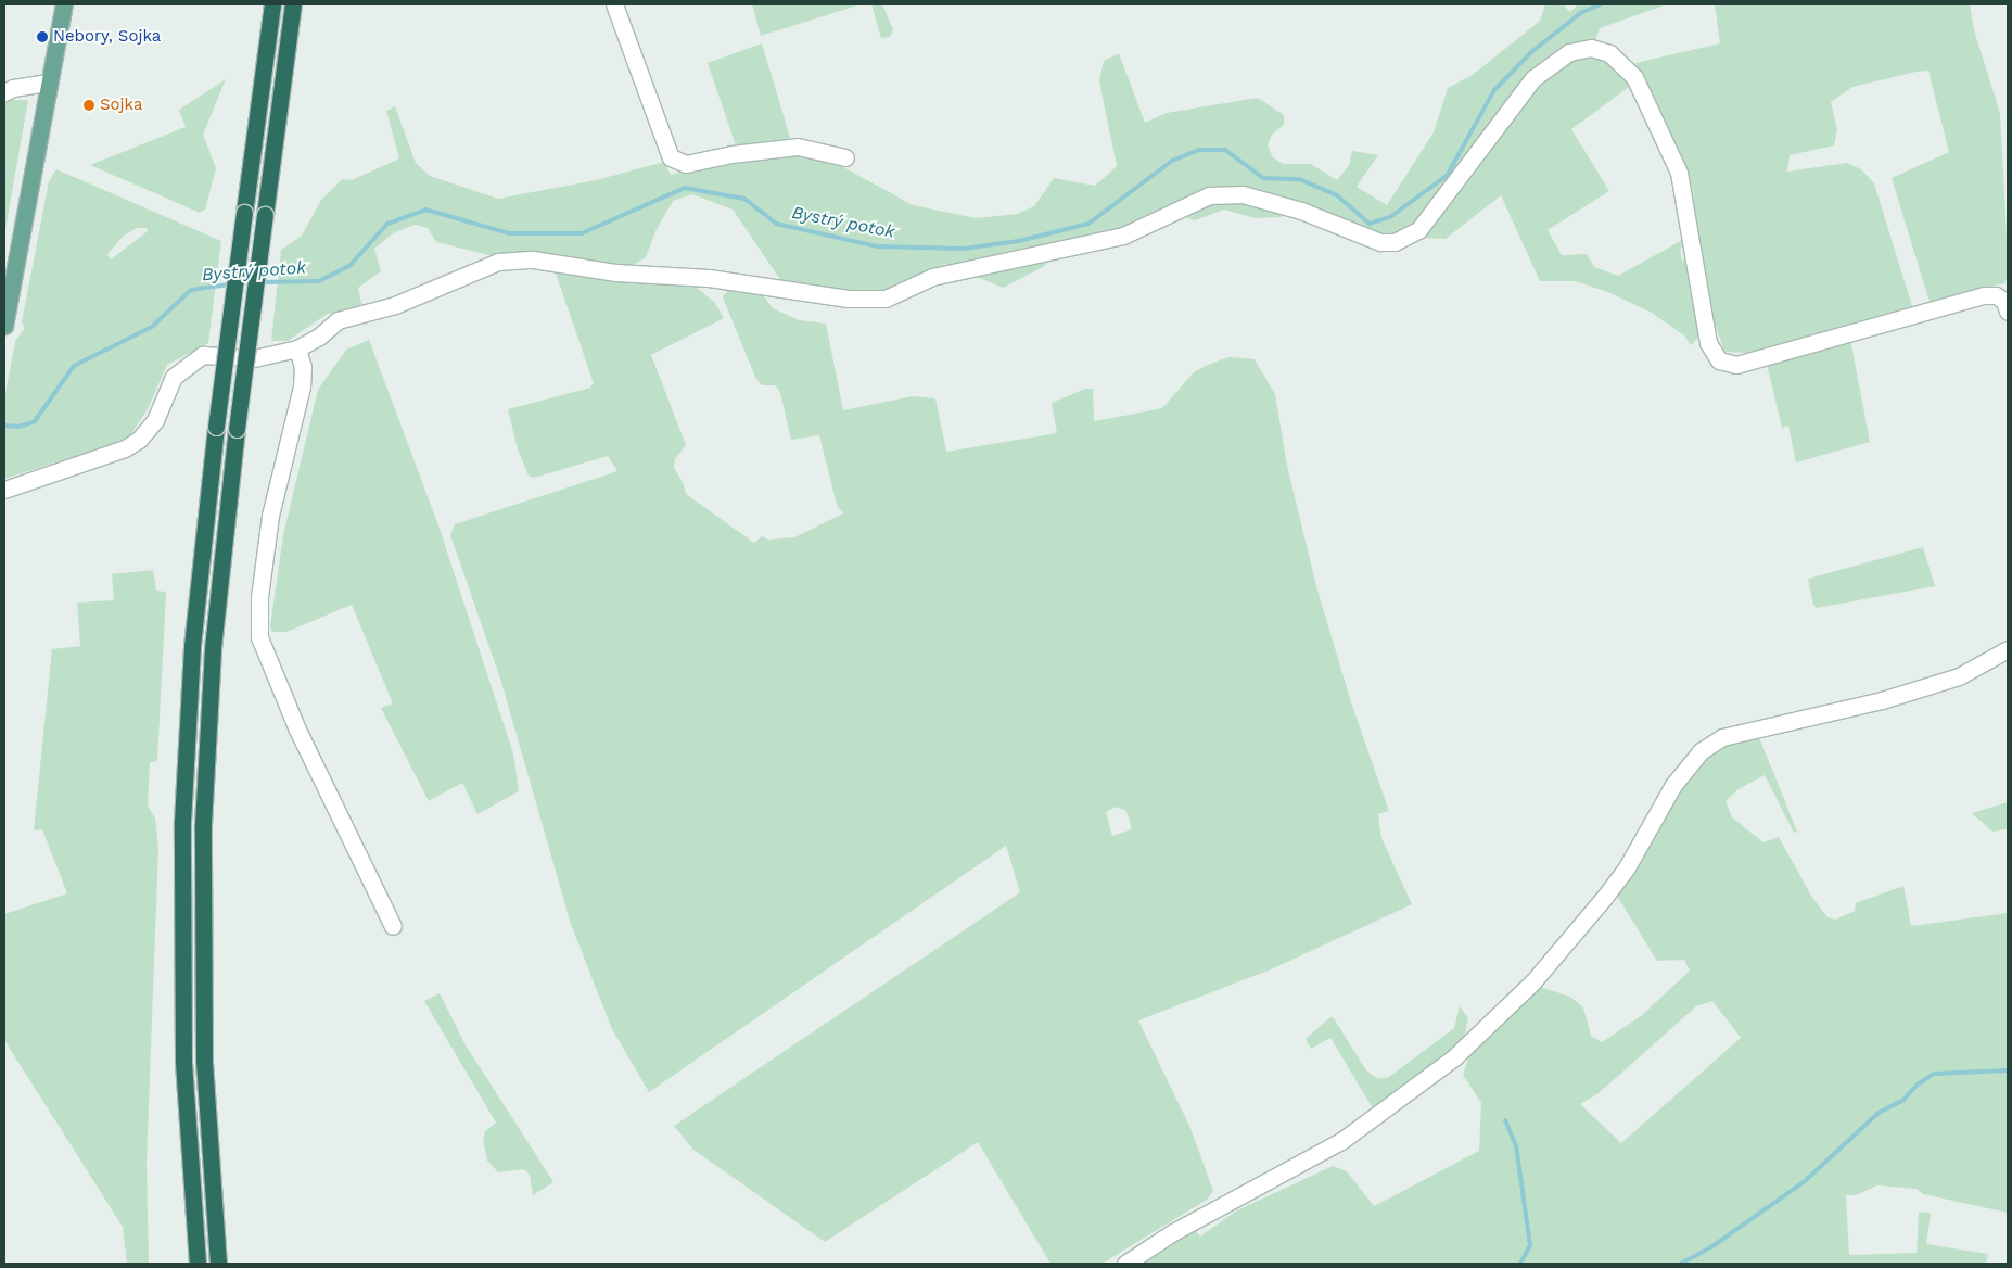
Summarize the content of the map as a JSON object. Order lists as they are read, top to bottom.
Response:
{
  "water": ["Bystrý potok"],
  "places": ["Nebory, Sojka", "Sojka"]
}
